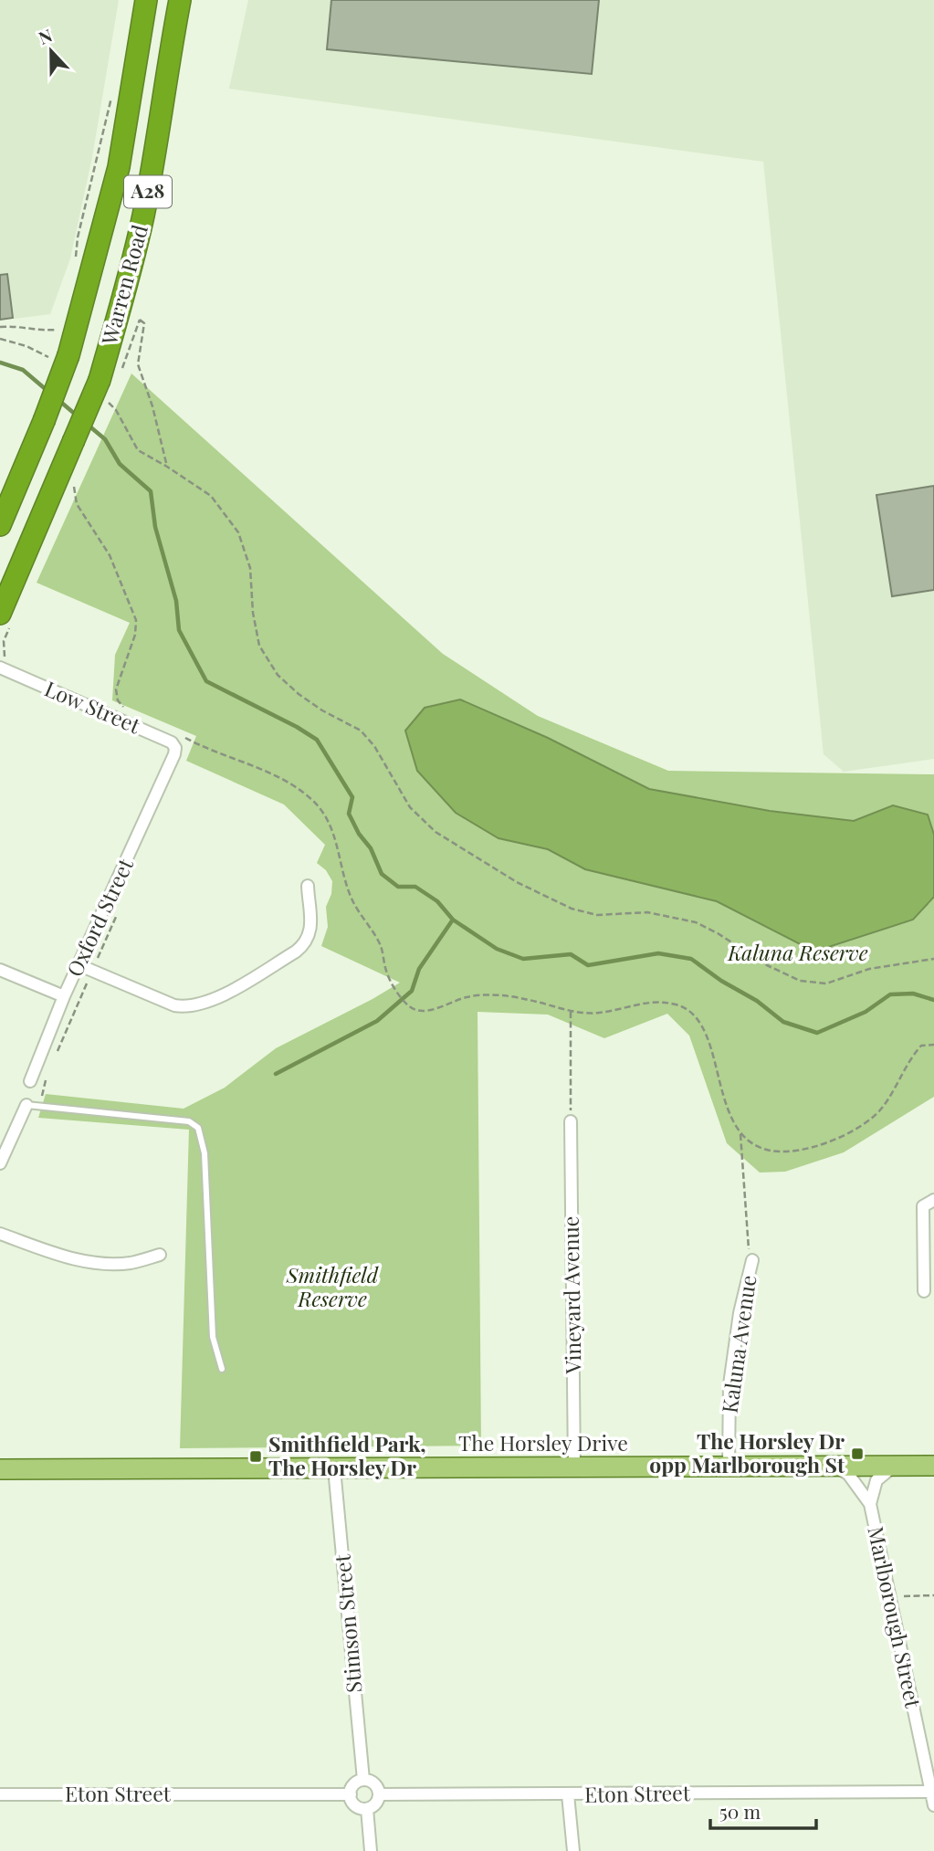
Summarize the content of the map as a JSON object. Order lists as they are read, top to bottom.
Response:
{
  "streets": {
    "highway": ["A28", "Warren Road"],
    "main road": ["The Horsley Drive"],
    "street": [
      "Low Street",
      "Oxford Street",
      "Vineyard Avenue",
      "Kaluna Avenue",
      "Marlborough Street",
      "Stimson Street",
      "Eton Street"
    ]
  },
  "crossings": [
    ["A28", "Warren Road"],
    ["Low Street", "Oxford Street"],
    ["Vineyard Avenue", "The Horsley Drive"],
    ["Kaluna Avenue", "The Horsley Drive"],
    ["The Horsley Drive", "Marlborough Street"],
    ["The Horsley Drive", "Stimson Street"],
    ["Marlborough Street", "Eton Street"],
    ["Stimson Street", "Eton Street"]
  ],
  "parks": ["Kaluna Reserve", "Smithfield Reserve"],
  "places": {
    "transit": ["The Horsley Dr opp Marlborough St", "Smithfield Park, The Horsley Dr"]
  },
  "scale_bar": "50 m",
  "north": "top"
}
